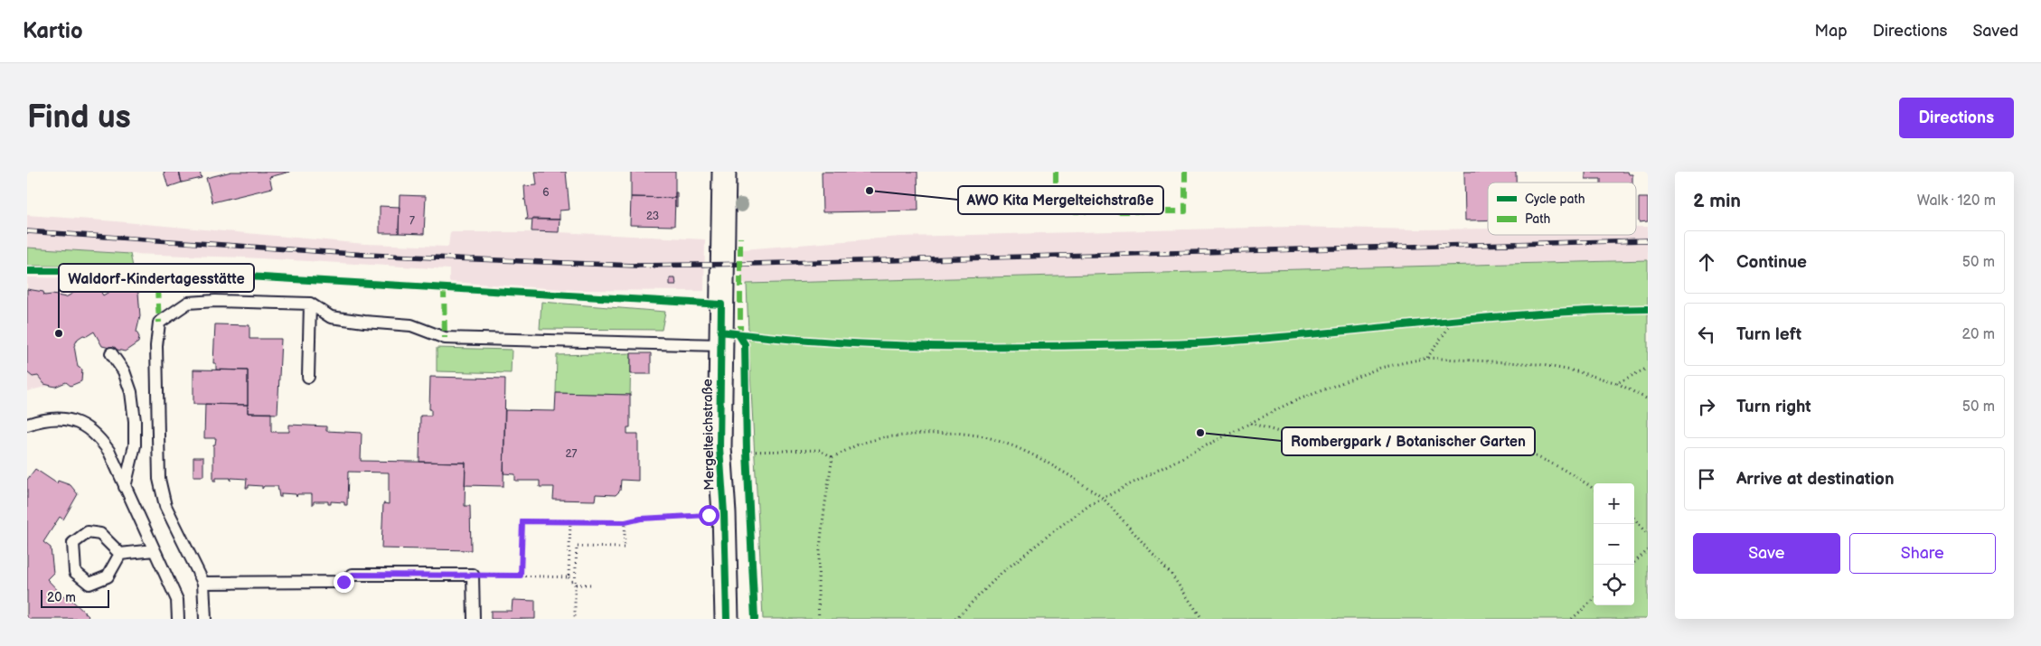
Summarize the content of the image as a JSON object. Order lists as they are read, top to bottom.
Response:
{
  "streets": {
    "street": ["Mergelteichstraße"]
  },
  "places": ["AWO Kita Mergelteichstraße", "Waldorf-Kindertagesstätte", "Rombergpark / Botanischer Garten"],
  "house_numbers": [
    "6",
    "23",
    "7",
    "27"
  ],
  "legend": ["Cycle path", "Path"],
  "scale_bar": "20 m",
  "page": {
    "header": "Kartio",
    "nav": ["Map", "Directions", "Saved"],
    "buttons": [
      "Directions",
      ["Save", "Share"]
    ],
    "title": "Find us",
    "heading": ["2 min", "Walk · 120 m"],
    "list": [
      ["Continue", "50 m"],
      ["Turn left", "20 m"],
      ["Turn right", "50 m"],
      "Arrive at destination"
    ],
    "map_buttons": ["+", "−"],
    "scale": "20 m"
  }
}
